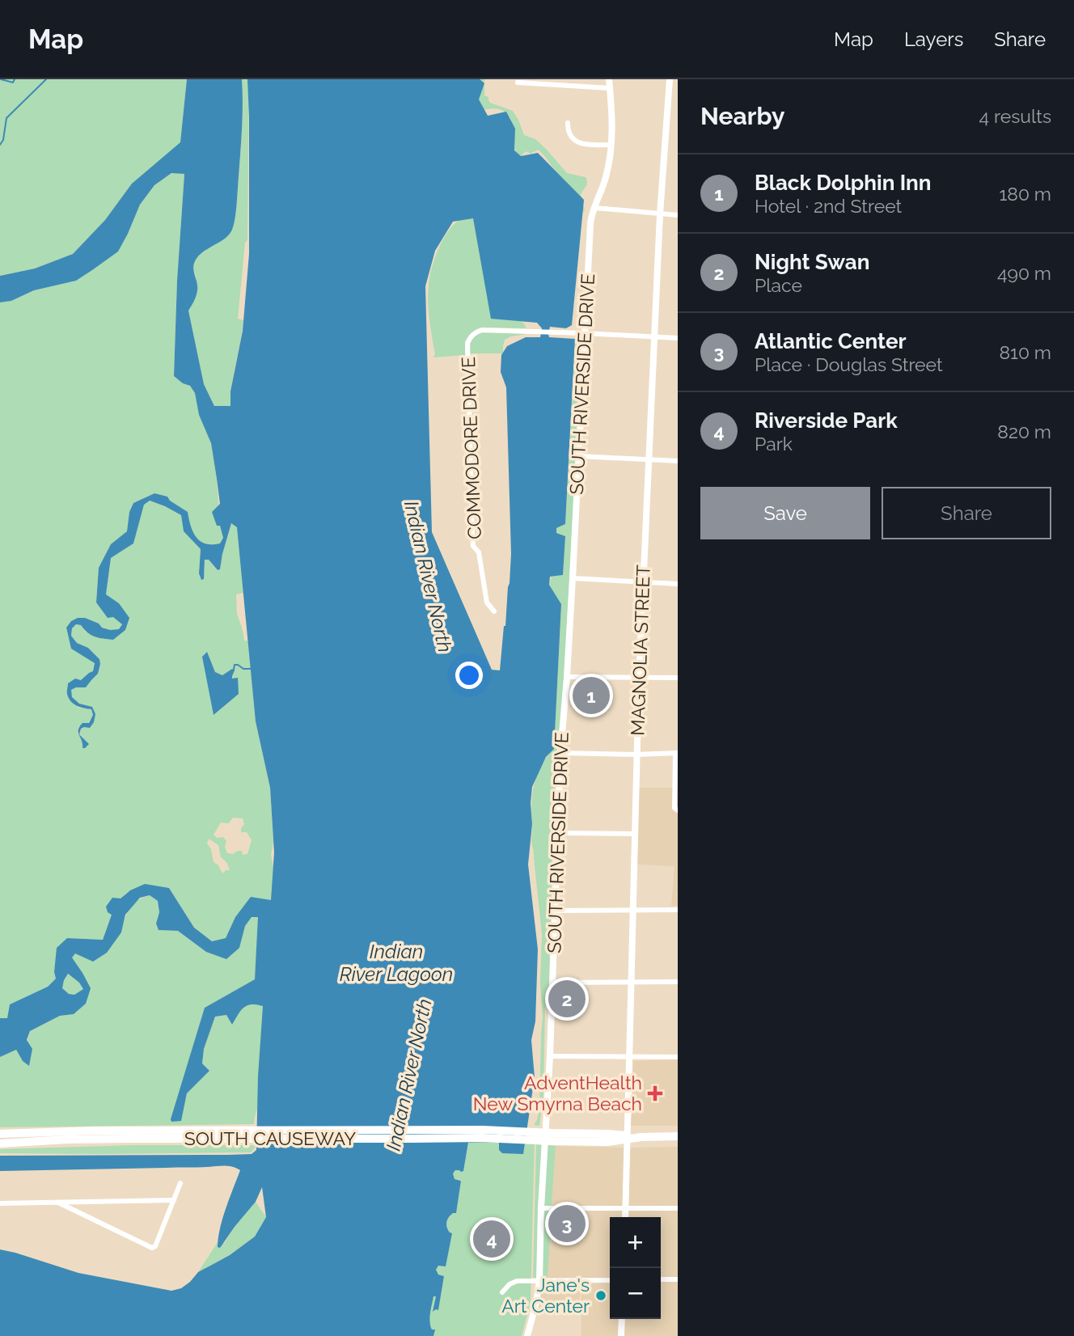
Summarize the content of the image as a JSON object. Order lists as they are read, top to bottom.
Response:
{
  "streets": {
    "main road": ["SOUTH CAUSEWAY"],
    "street": ["SOUTH RIVERSIDE DRIVE", "COMMODORE DRIVE", "MAGNOLIA STREET"]
  },
  "crossings": [
    ["SOUTH RIVERSIDE DRIVE", "COMMODORE DRIVE"]
  ],
  "water": ["Indian River North", "Indian River Lagoon"],
  "places": {
    "health": ["AdventHealth New Smyrna Beach"],
    "other": ["Jane's Art Center"]
  },
  "page": {
    "header": "Map",
    "nav": ["Map", "Layers", "Share"],
    "heading": ["Nearby", "4 results"],
    "list": [
      {
        "mark": "1",
        "name": "Black Dolphin Inn",
        "note": "Hotel · 2nd Street",
        "value": "180 m"
      },
      {
        "mark": "2",
        "name": "Night Swan",
        "note": "Place",
        "value": "490 m"
      },
      {
        "mark": "3",
        "name": "Atlantic Center",
        "note": "Place · Douglas Street",
        "value": "810 m"
      },
      {
        "mark": "4",
        "name": "Riverside Park",
        "note": "Park",
        "value": "820 m"
      }
    ],
    "buttons": ["Save", "Share"],
    "pins": [
      "1",
      "2",
      "3",
      "4"
    ],
    "map_buttons": ["+", "−"]
  }
}
